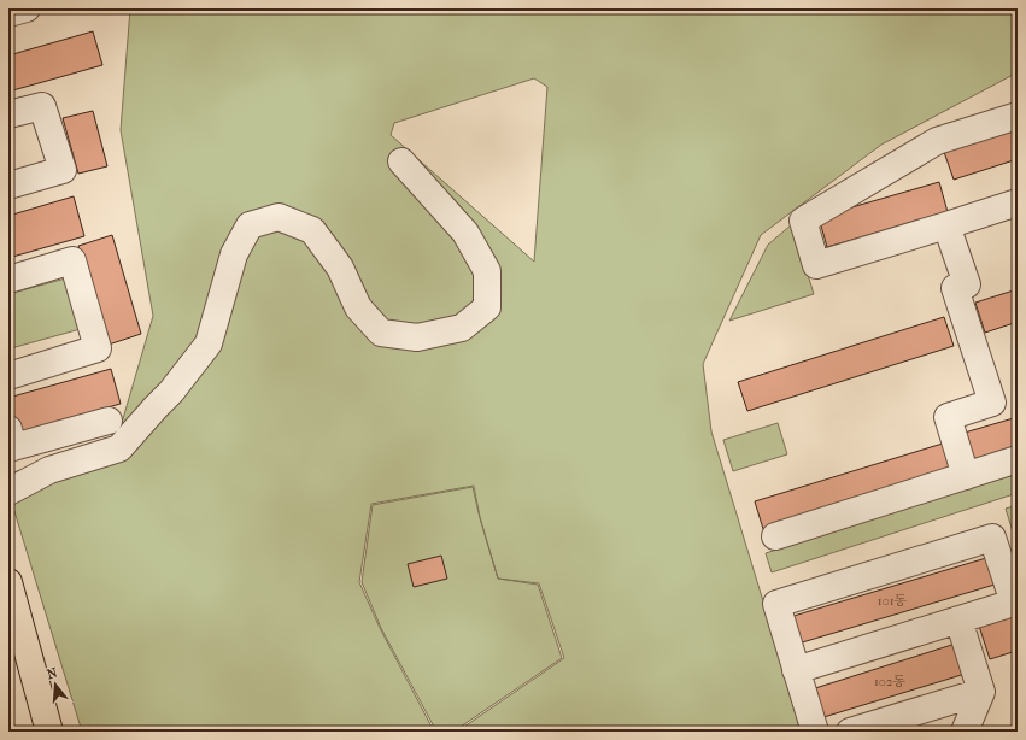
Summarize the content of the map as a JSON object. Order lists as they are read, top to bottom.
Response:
{
  "house_numbers": ["101동", "102동"],
  "north": "top"
}
